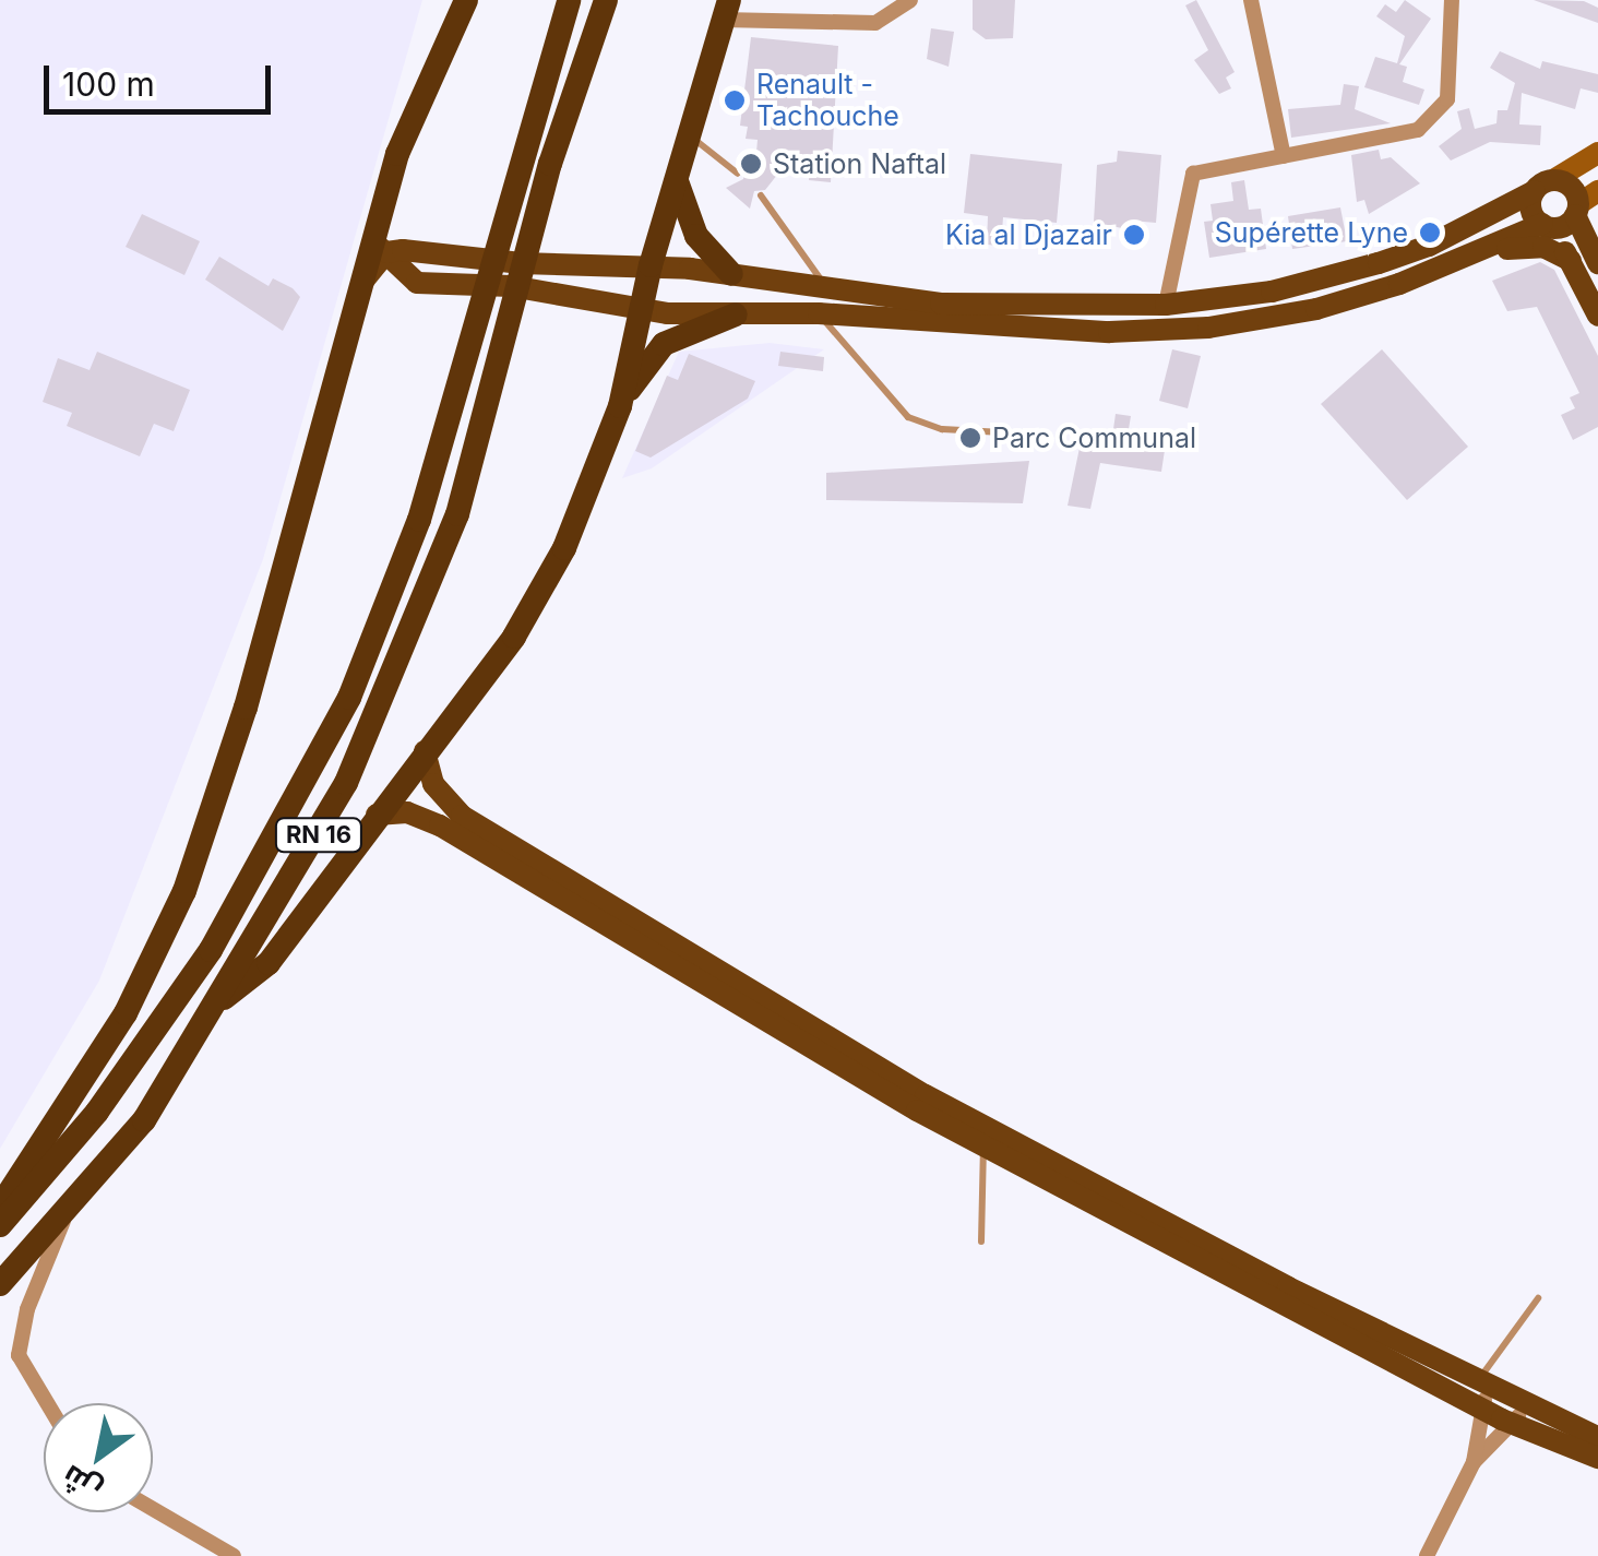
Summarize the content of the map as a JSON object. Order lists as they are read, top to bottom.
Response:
{
  "streets": {
    "highway": ["RN 16"]
  },
  "places": [
    "Renault - Tachouche",
    "Station Naftal",
    "Supérette Lyne",
    "Kia al Djazair",
    "Parc Communal"
  ],
  "scale_bar": "100 m",
  "north": "bottom left"
}
